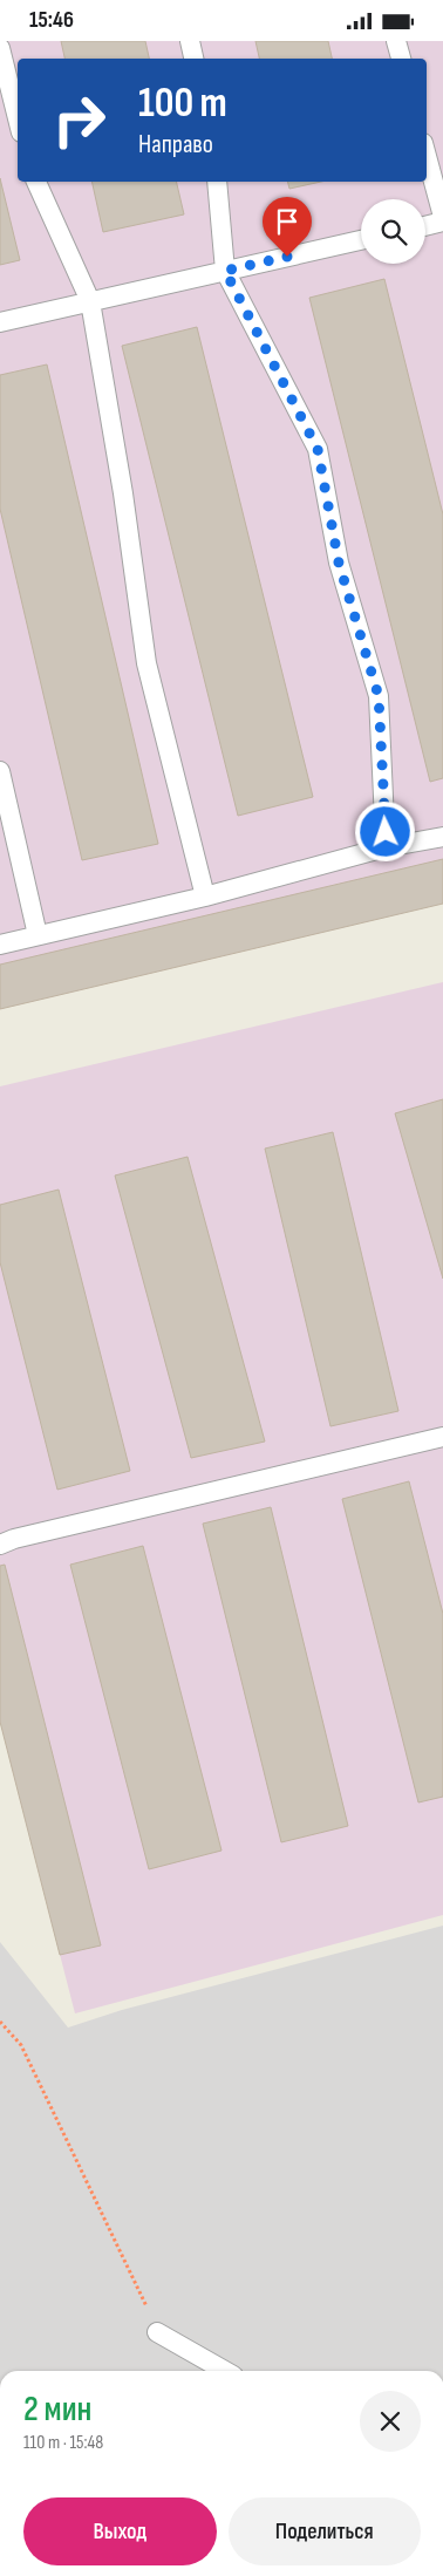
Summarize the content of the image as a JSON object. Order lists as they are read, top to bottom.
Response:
{
  "page": {
    "status": "15:46",
    "turn": ["100 m", "Направо"],
    "heading": ["2 мин", "110 m · 15:48"],
    "buttons": ["Выход", "Поделиться"]
  }
}
